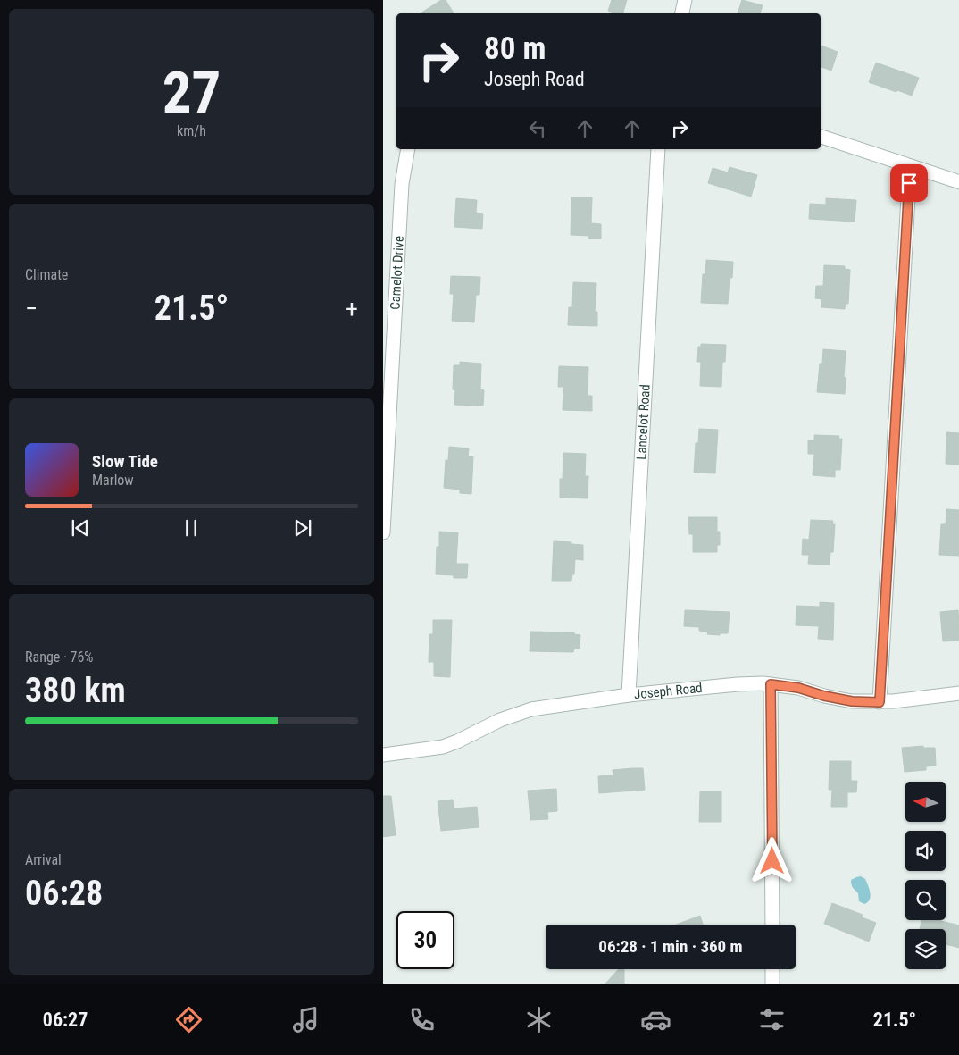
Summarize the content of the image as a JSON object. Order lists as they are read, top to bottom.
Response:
{
  "streets": {
    "street": ["Camelot Drive", "Lancelot Road", "Joseph Road"]
  },
  "crossings": [
    ["Lancelot Road", "Joseph Road"]
  ],
  "north": "left",
  "page": {
    "tile": [
      ["27", "km/h"],
      "Climate",
      ["Range · 76%", "380 km"],
      ["Arrival", "06:28"]
    ],
    "turn": ["80 m", "Joseph Road"],
    "heat": ["−", "21.5°", "+"],
    "song": ["Slow Tide", "Marlow"],
    "limit": "30",
    "trip": "06:28 · 1 min · 360 m",
    "tabs": ["06:27", "21.5°"]
  }
}
